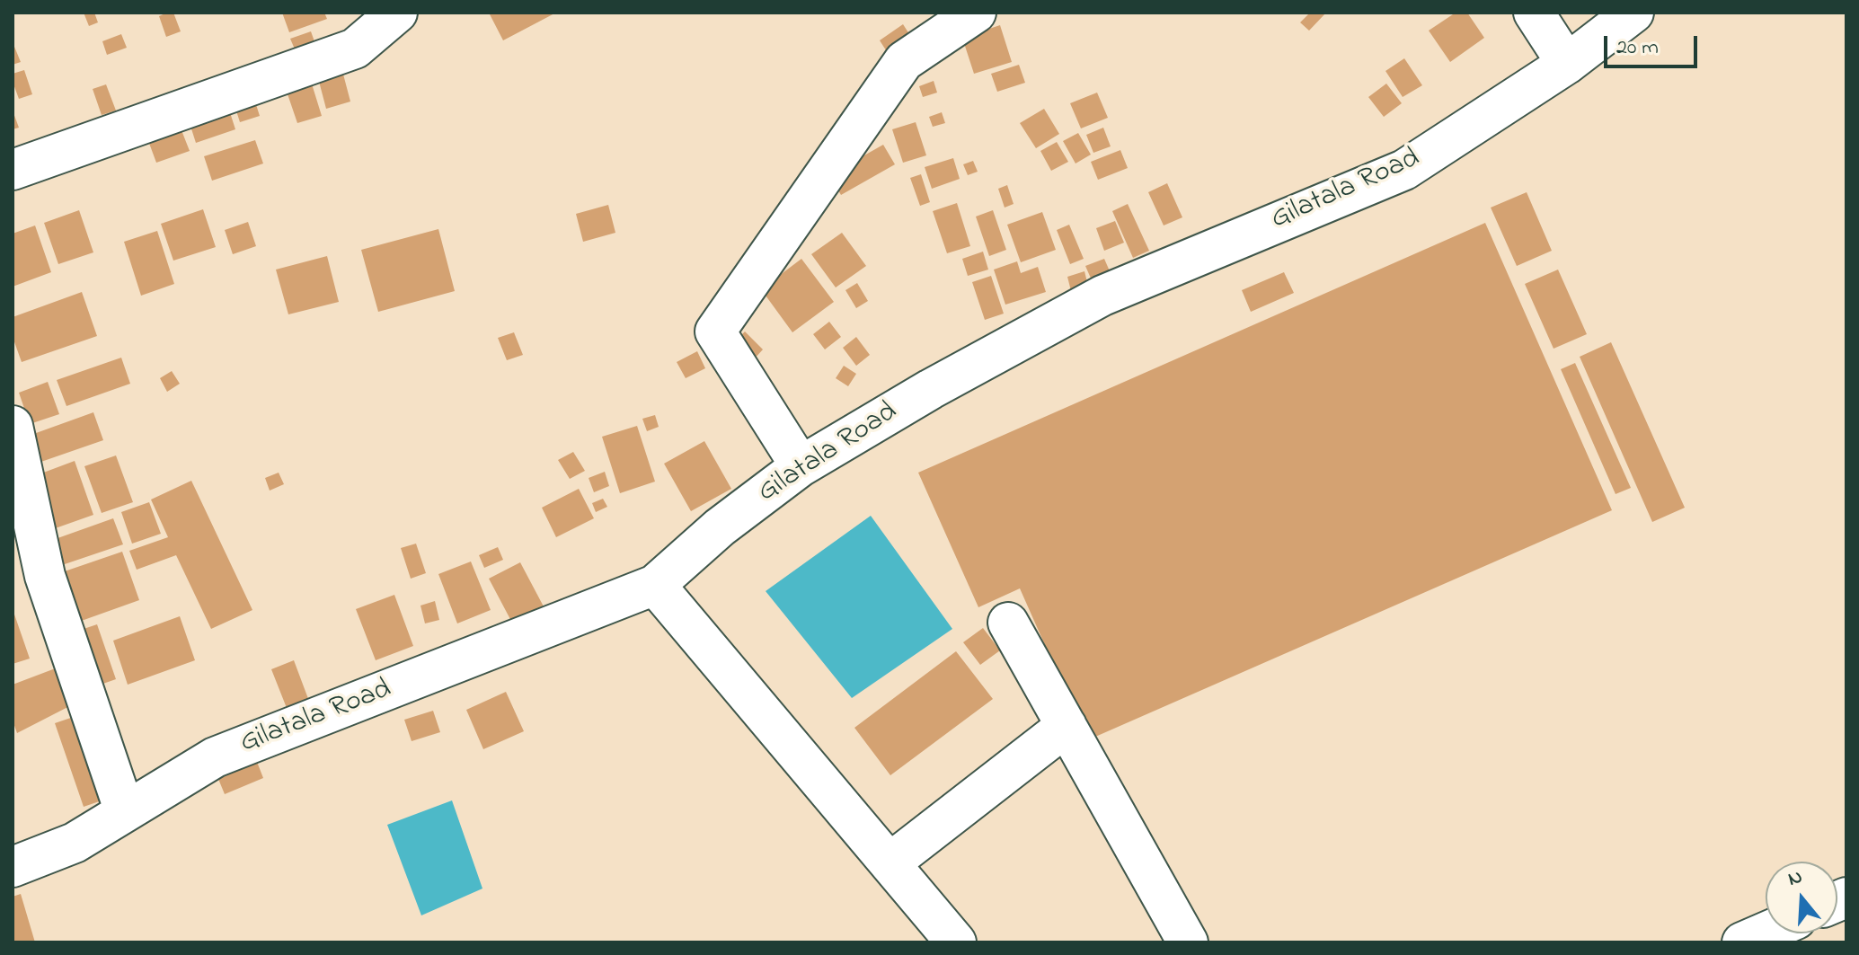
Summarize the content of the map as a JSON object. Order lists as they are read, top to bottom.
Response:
{
  "streets": {
    "street": ["Gilatala Road"]
  },
  "scale_bar": "20 m",
  "north": "top"
}
